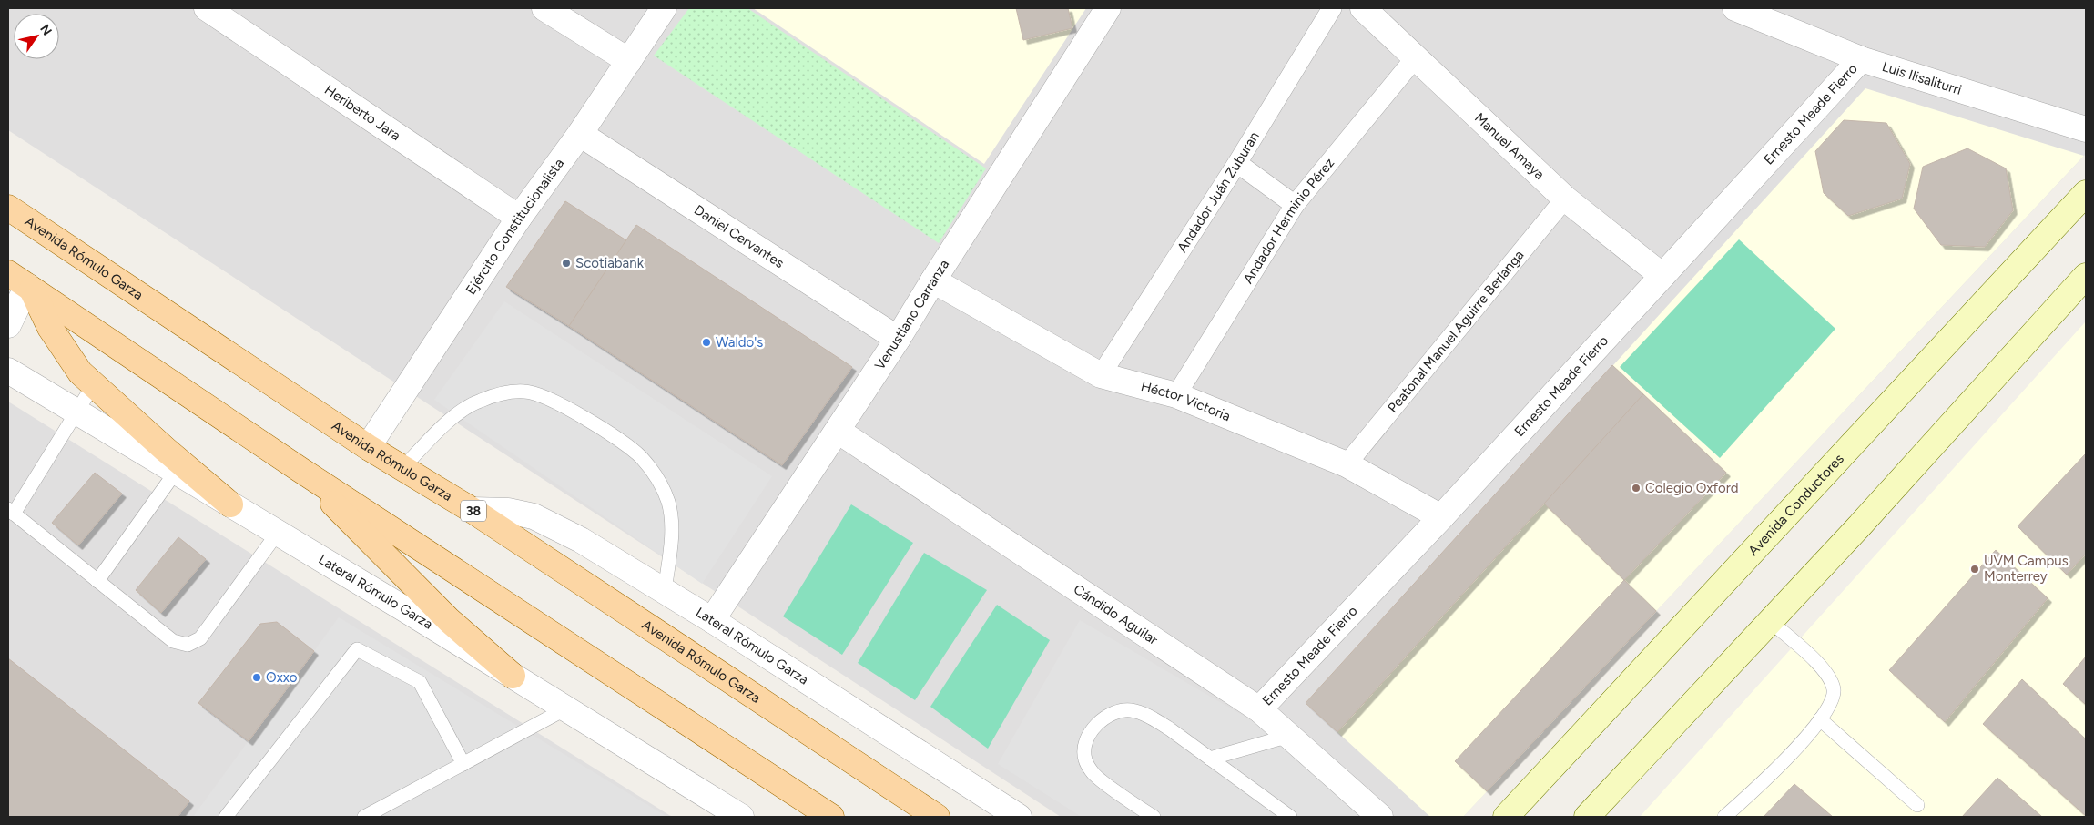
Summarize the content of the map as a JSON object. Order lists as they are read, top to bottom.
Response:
{
  "streets": {
    "main road": ["Avenida Rómulo Garza", "Avenida Conductores", "38"],
    "street": [
      "Luis Ilisaliturri",
      "Heriberto Jara",
      "Ernesto Meade Fierro",
      "Manuel Amaya",
      "Andador Juán Zuburan",
      "Andador Herminio Pérez",
      "Ejército Constitucionalista",
      "Daniel Cervantes",
      "Venustiano Carranza",
      "Peatonal Manuel Aguirre Berlanga",
      "Héctor Victoria",
      "Lateral Rómulo Garza",
      "Cándido Aguilar"
    ]
  },
  "crossings": [
    ["Luis Ilisaliturri", "Ernesto Meade Fierro"],
    ["Heriberto Jara", "Ejército Constitucionalista"],
    ["Ernesto Meade Fierro", "Manuel Amaya"],
    ["Ernesto Meade Fierro", "Héctor Victoria"],
    ["Ernesto Meade Fierro", "Cándido Aguilar"],
    ["Manuel Amaya", "Andador Herminio Pérez"],
    ["Manuel Amaya", "Peatonal Manuel Aguirre Berlanga"],
    ["Andador Juán Zuburan", "Héctor Victoria"],
    ["Andador Herminio Pérez", "Héctor Victoria"],
    ["Ejército Constitucionalista", "Daniel Cervantes"],
    ["Ejército Constitucionalista", "Avenida Rómulo Garza"],
    ["Daniel Cervantes", "Venustiano Carranza"],
    ["Avenida Rómulo Garza", "Lateral Rómulo Garza"],
    ["Venustiano Carranza", "Héctor Victoria"],
    ["Venustiano Carranza", "Lateral Rómulo Garza"],
    ["Venustiano Carranza", "Cándido Aguilar"],
    ["Peatonal Manuel Aguirre Berlanga", "Héctor Victoria"]
  ],
  "places": [
    "Scotiabank",
    "Waldo's",
    "Colegio Oxford",
    "UVM Campus Monterrey",
    "Oxxo"
  ],
  "north": "top right"
}
